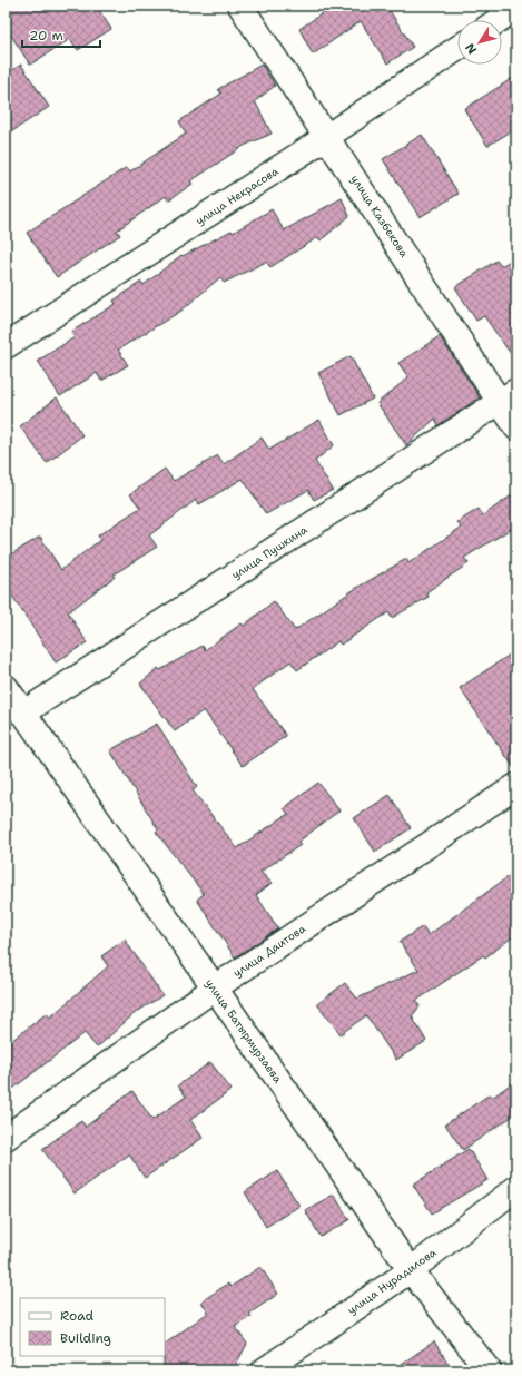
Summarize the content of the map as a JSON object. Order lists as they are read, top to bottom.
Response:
{
  "streets": {
    "street": [
      "улица Некрасова",
      "улица Казбекова",
      "улица Пушкина",
      "улица Даитова",
      "улица Батырмурзаева",
      "улица Нурадилова"
    ]
  },
  "crossings": [
    ["улица Некрасова", "улица Казбекова"],
    ["улица Казбекова", "улица Пушкина"],
    ["улица Пушкина", "улица Батырмурзаева"],
    ["улица Даитова", "улица Батырмурзаева"],
    ["улица Батырмурзаева", "улица Нурадилова"]
  ],
  "legend": ["Road", "Building"],
  "scale_bar": "20 m",
  "north": "bottom left"
}
